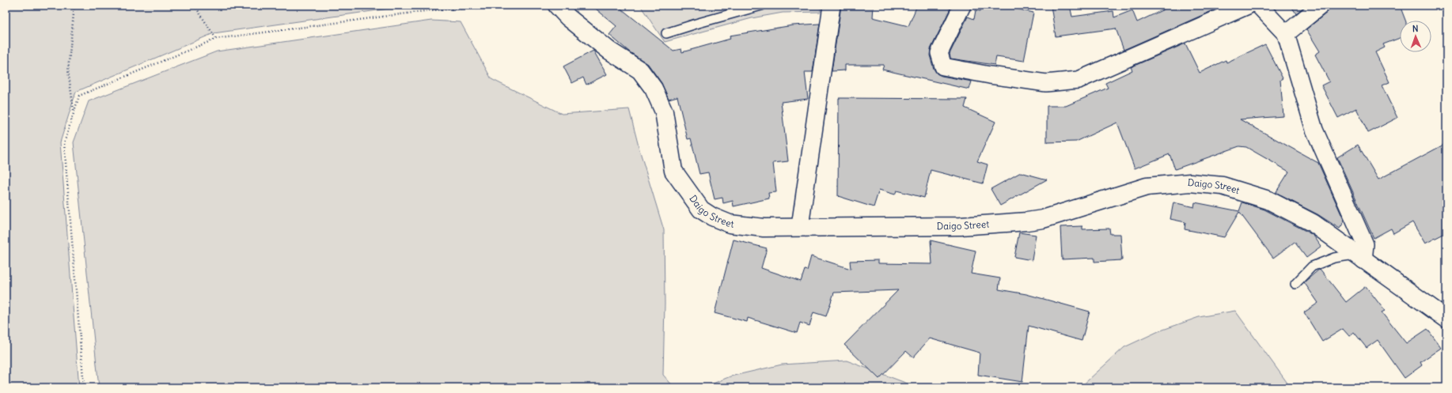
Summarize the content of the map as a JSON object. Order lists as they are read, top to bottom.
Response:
{
  "streets": {
    "main road": ["Daigo Street"]
  },
  "north": "top"
}
